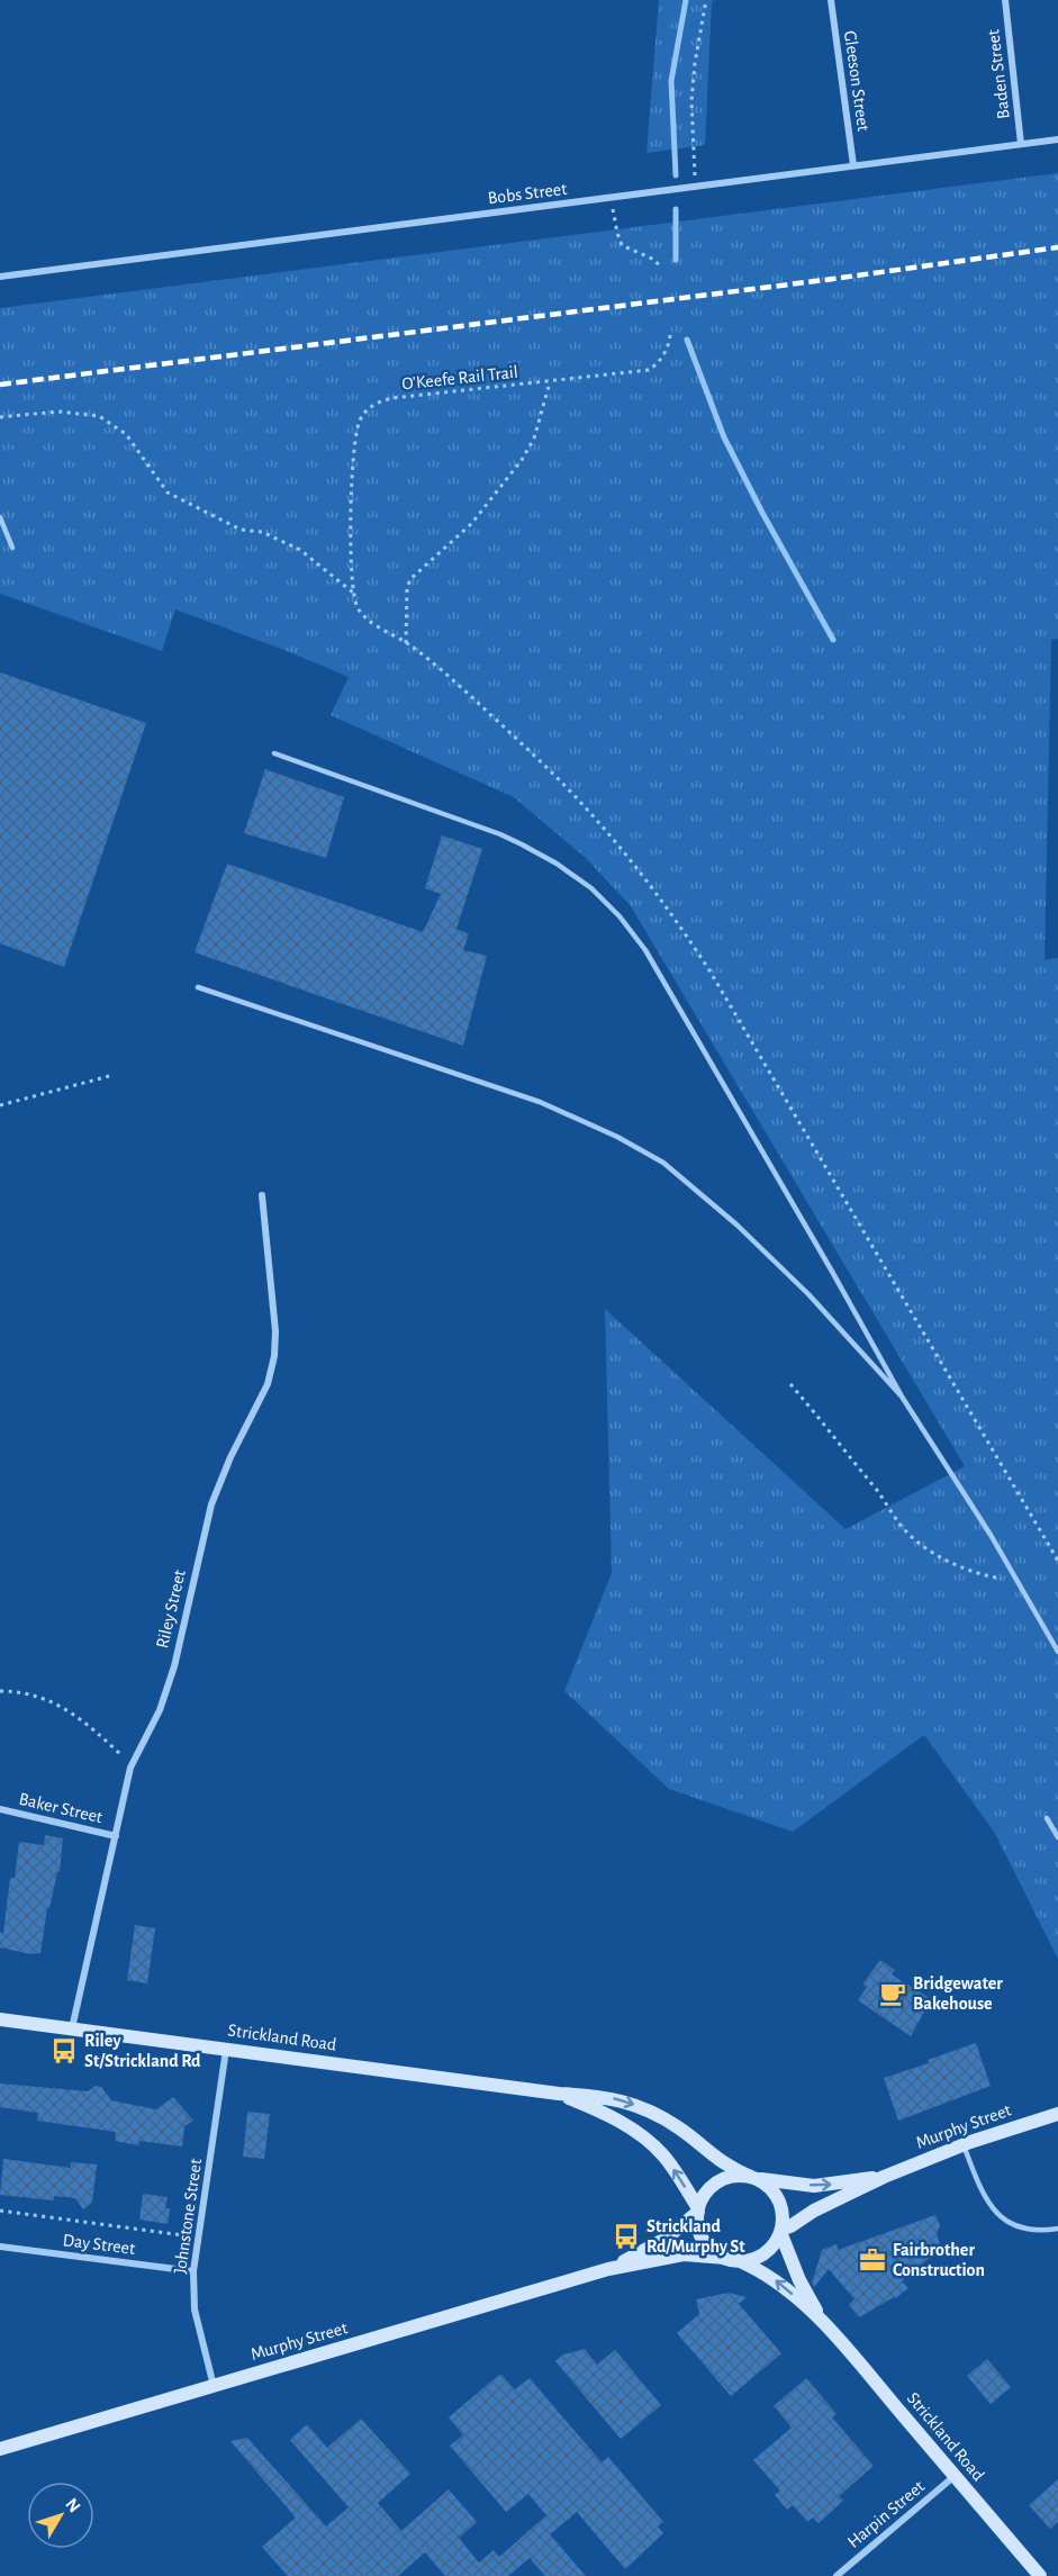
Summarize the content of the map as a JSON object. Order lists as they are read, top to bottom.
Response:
{
  "streets": {
    "street": [
      "Baden Street",
      "Gleeson Street",
      "Bobs Street",
      "Riley Street",
      "Baker Street",
      "Strickland Road",
      "Murphy Street",
      "Johnstone Street",
      "Day Street",
      "Harpin Street"
    ],
    "path": ["O'Keefe Rail Trail"]
  },
  "crossings": [
    ["Baden Street", "Bobs Street"],
    ["Gleeson Street", "Bobs Street"],
    ["Riley Street", "Baker Street"],
    ["Riley Street", "Strickland Road"],
    ["Strickland Road", "Murphy Street"],
    ["Strickland Road", "Johnstone Street"],
    ["Strickland Road", "Harpin Street"],
    ["Murphy Street", "Johnstone Street"],
    ["Johnstone Street", "Day Street"]
  ],
  "places": {
    "cafe": ["Bridgewater Bakehouse"],
    "bus stop": ["Riley St/Strickland Rd", "Strickland Rd/Murphy St"],
    "office": ["Fairbrother Construction"]
  },
  "north": "top right"
}
